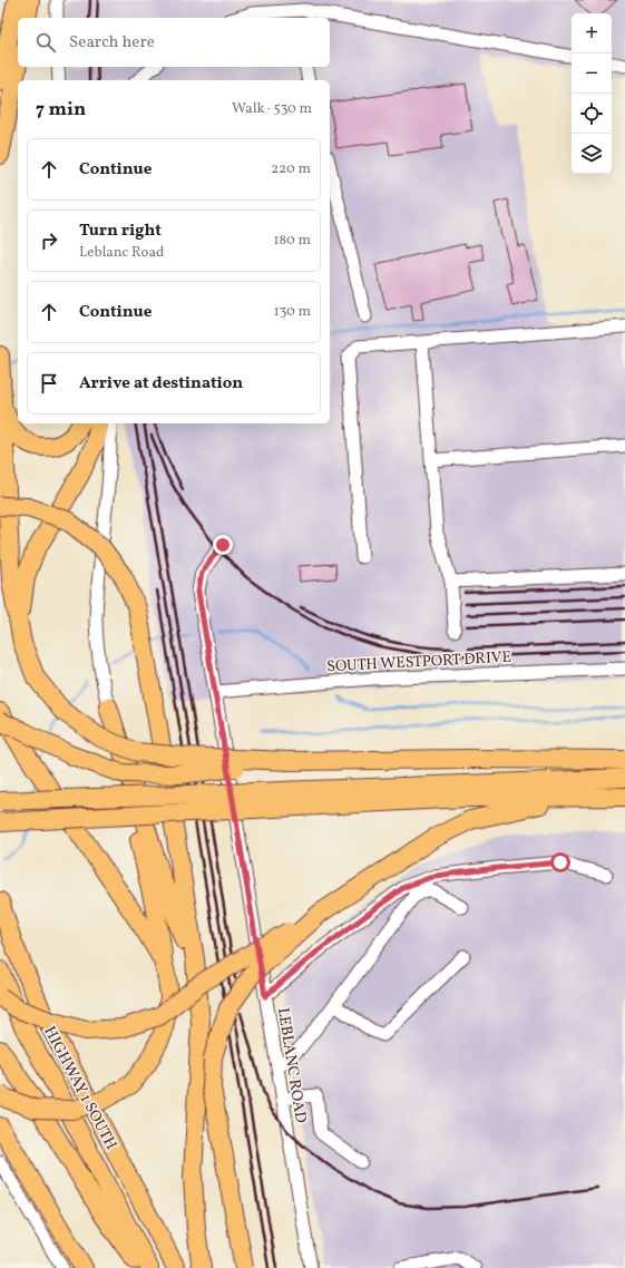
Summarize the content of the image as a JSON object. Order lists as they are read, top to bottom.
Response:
{
  "streets": {
    "highway": ["HIGHWAY 1 SOUTH"],
    "street": ["SOUTH WESTPORT DRIVE", "LEBLANC ROAD"]
  },
  "crossings": [
    ["SOUTH WESTPORT DRIVE", "LEBLANC ROAD"]
  ],
  "page": {
    "map_buttons": ["+", "−"],
    "search": "Search here",
    "heading": ["7 min", "Walk · 530 m"],
    "list": [
      ["Continue", "220 m"],
      ["Turn right", "Leblanc Road", "180 m"],
      ["Continue", "130 m"],
      "Arrive at destination"
    ]
  }
}
